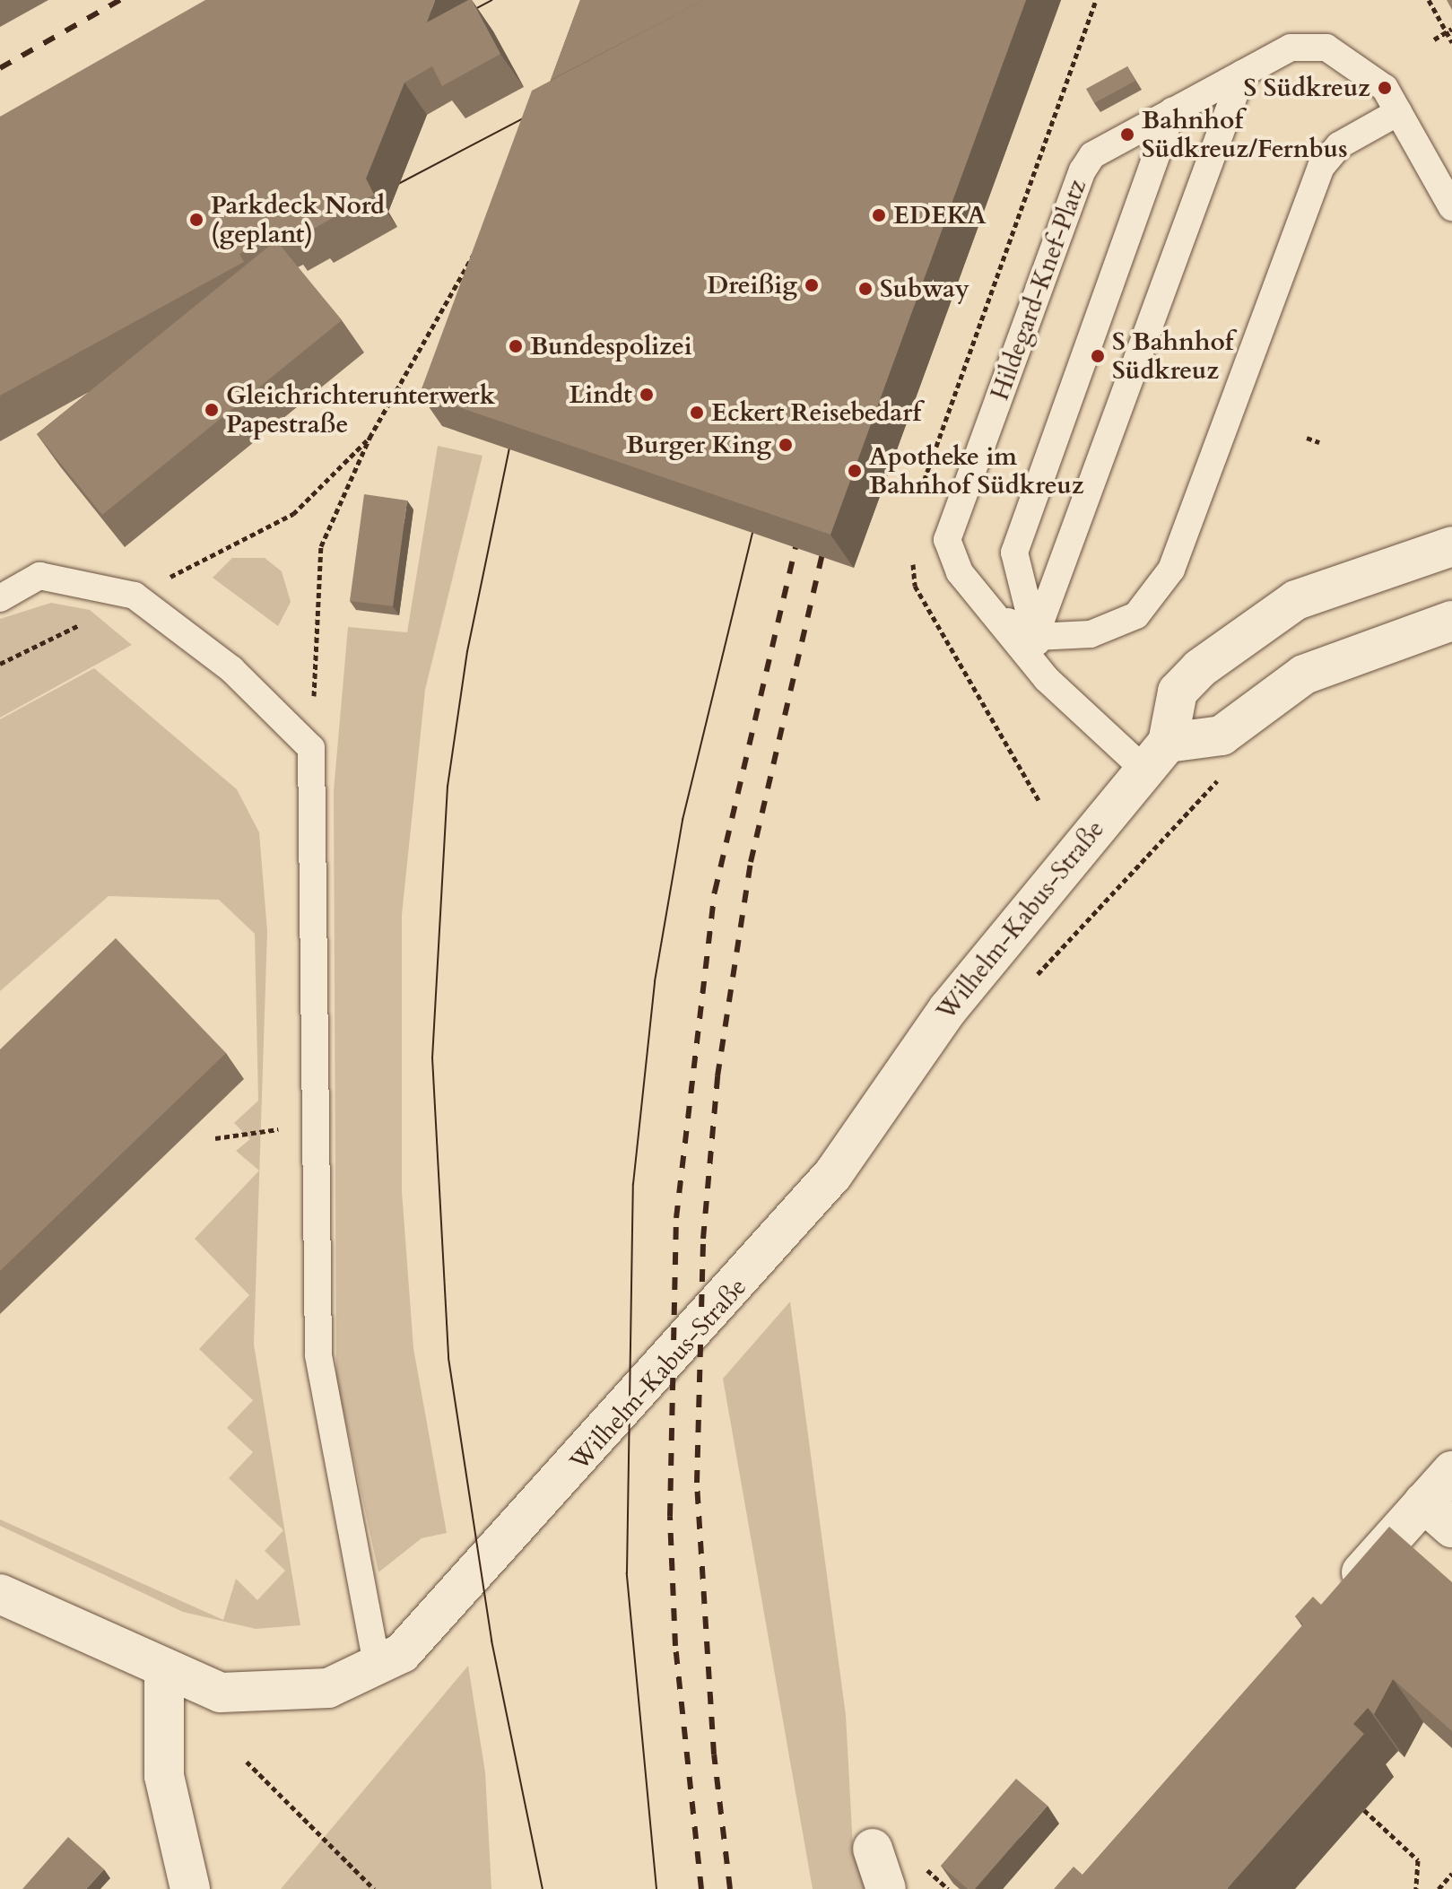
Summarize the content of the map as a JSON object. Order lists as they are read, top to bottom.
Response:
{
  "streets": {
    "street": ["Wilhelm-Kabus-Straße"],
    "lane": ["Hildegard-Knef-Platz"]
  },
  "crossings": [
    ["Hildegard-Knef-Platz", "Wilhelm-Kabus-Straße"]
  ],
  "places": [
    "S Südkreuz",
    "Bahnhof Südkreuz/Fernbus",
    "EDEKA",
    "Parkdeck Nord (geplant)",
    "Dreißig",
    "Subway",
    "Bundespolizei",
    "S Bahnhof Südkreuz",
    "Lindt",
    "Gleichrichterunterwerk Papestraße",
    "Eckert Reisebedarf",
    "Burger King",
    "Apotheke im Bahnhof Südkreuz"
  ]
}
